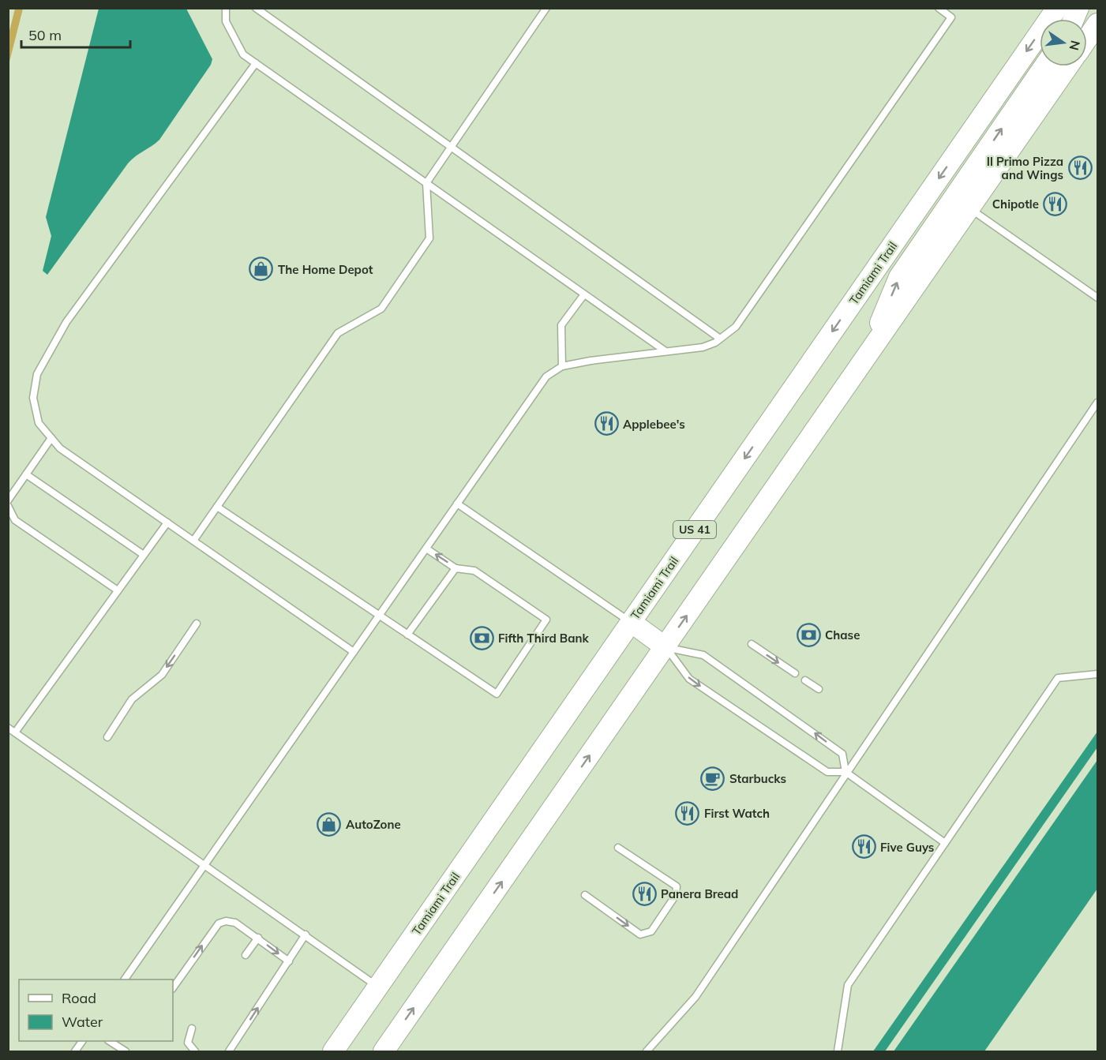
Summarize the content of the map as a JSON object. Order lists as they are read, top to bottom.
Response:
{
  "streets": {
    "main road": ["Tamiami Trail", "US 41"]
  },
  "places": {
    "restaurant": [
      "Il Primo Pizza and Wings",
      "Chipotle",
      "Applebee's",
      "First Watch",
      "Five Guys",
      "Panera Bread"
    ],
    "shop": ["The Home Depot", "AutoZone"],
    "bank": ["Chase", "Fifth Third Bank"],
    "cafe": ["Starbucks"]
  },
  "legend": ["Road", "Water"],
  "scale_bar": "50 m",
  "north": "right"
}
